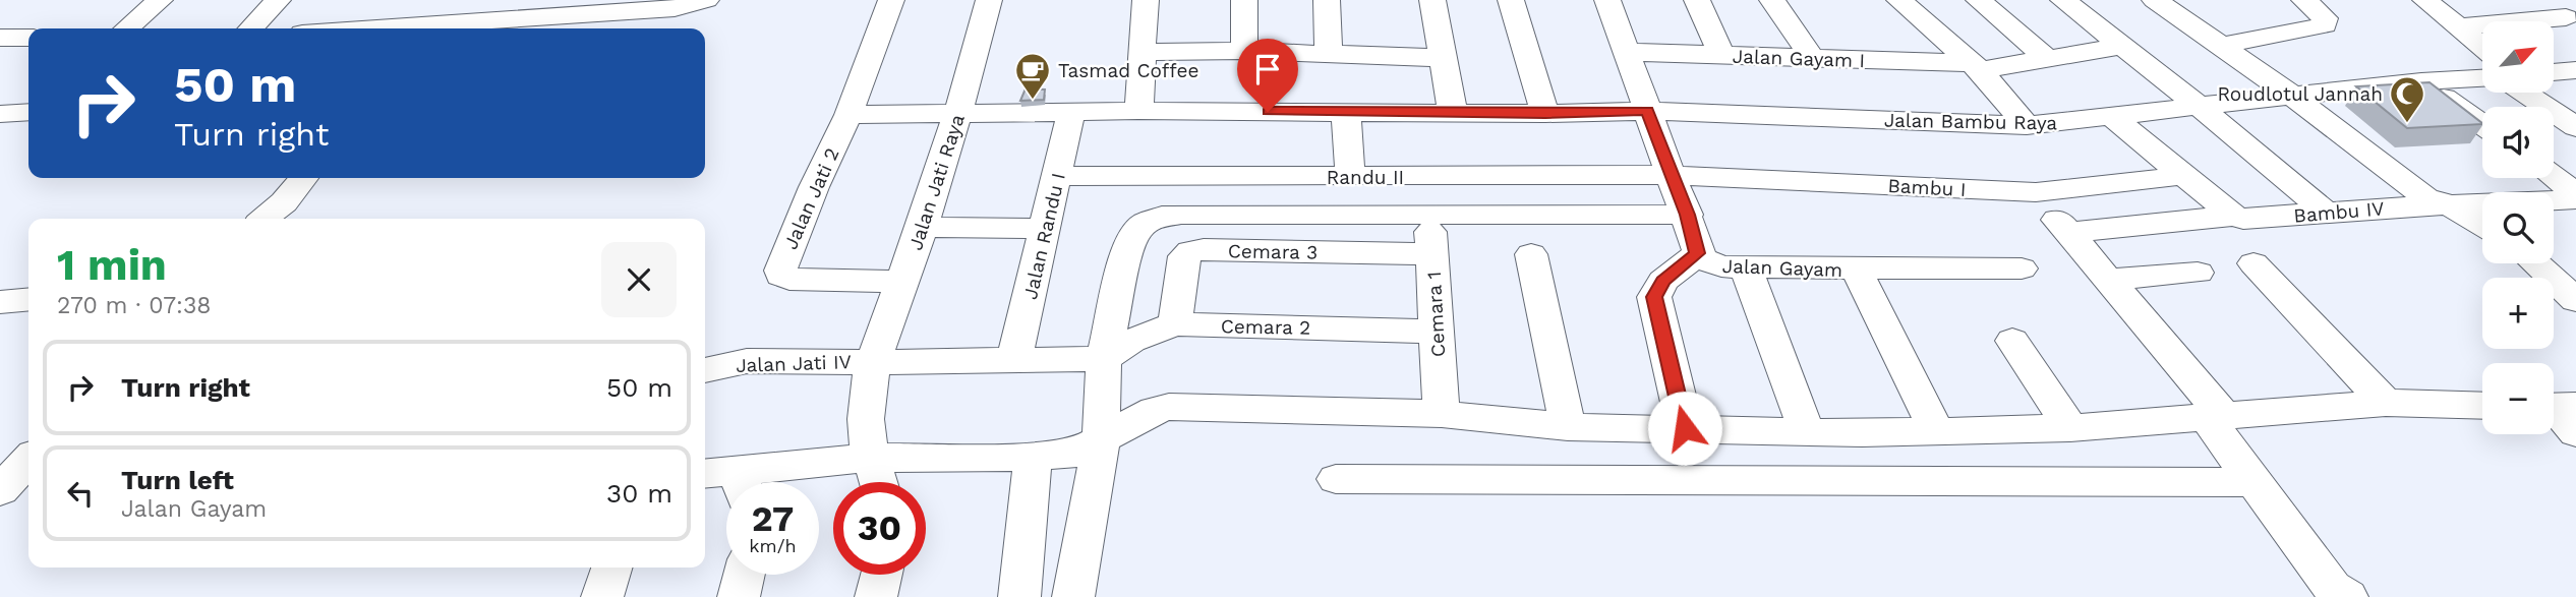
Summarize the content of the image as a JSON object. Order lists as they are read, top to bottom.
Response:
{
  "streets": {
    "street": [
      "Jalan Gayam I",
      "Jalan Bambu Raya",
      "Randu II",
      "Jalan Jati Raya",
      "Bambu I",
      "Jalan Jati 2",
      "Bambu IV",
      "Jalan Randu I",
      "Cemara 3",
      "Jalan Gayam",
      "Cemara 1",
      "Cemara 2",
      "Jalan Jati IV"
    ]
  },
  "crossings": [
    ["Jalan Gayam I", "Jalan Gayam"],
    ["Jalan Bambu Raya", "Jalan Jati Raya"],
    ["Jalan Bambu Raya", "Jalan Jati 2"],
    ["Jalan Bambu Raya", "Jalan Randu I"],
    ["Jalan Bambu Raya", "Jalan Gayam"],
    ["Randu II", "Bambu I"],
    ["Randu II", "Jalan Randu I"],
    ["Randu II", "Jalan Gayam"],
    ["Jalan Jati Raya", "Jalan Jati 2"],
    ["Jalan Jati Raya", "Jalan Jati IV"],
    ["Bambu I", "Jalan Gayam"],
    ["Cemara 3", "Cemara 1"],
    ["Cemara 3", "Cemara 2"],
    ["Cemara 1", "Cemara 2"]
  ],
  "places": {
    "cafe": ["Tasmad Coffee"],
    "mosque": ["Roudlotul Jannah"]
  },
  "north": "top right",
  "page": {
    "map_buttons": ["+", "−"],
    "turn": ["50 m", "Turn right"],
    "heading": ["1 min", "270 m · 07:38"],
    "list": [
      {
        "name": "Turn right",
        "value": "50 m"
      },
      {
        "name": "Turn left",
        "note": "Jalan Gayam",
        "value": "30 m"
      }
    ],
    "speed": "27 km/h",
    "limit": "30"
  }
}
